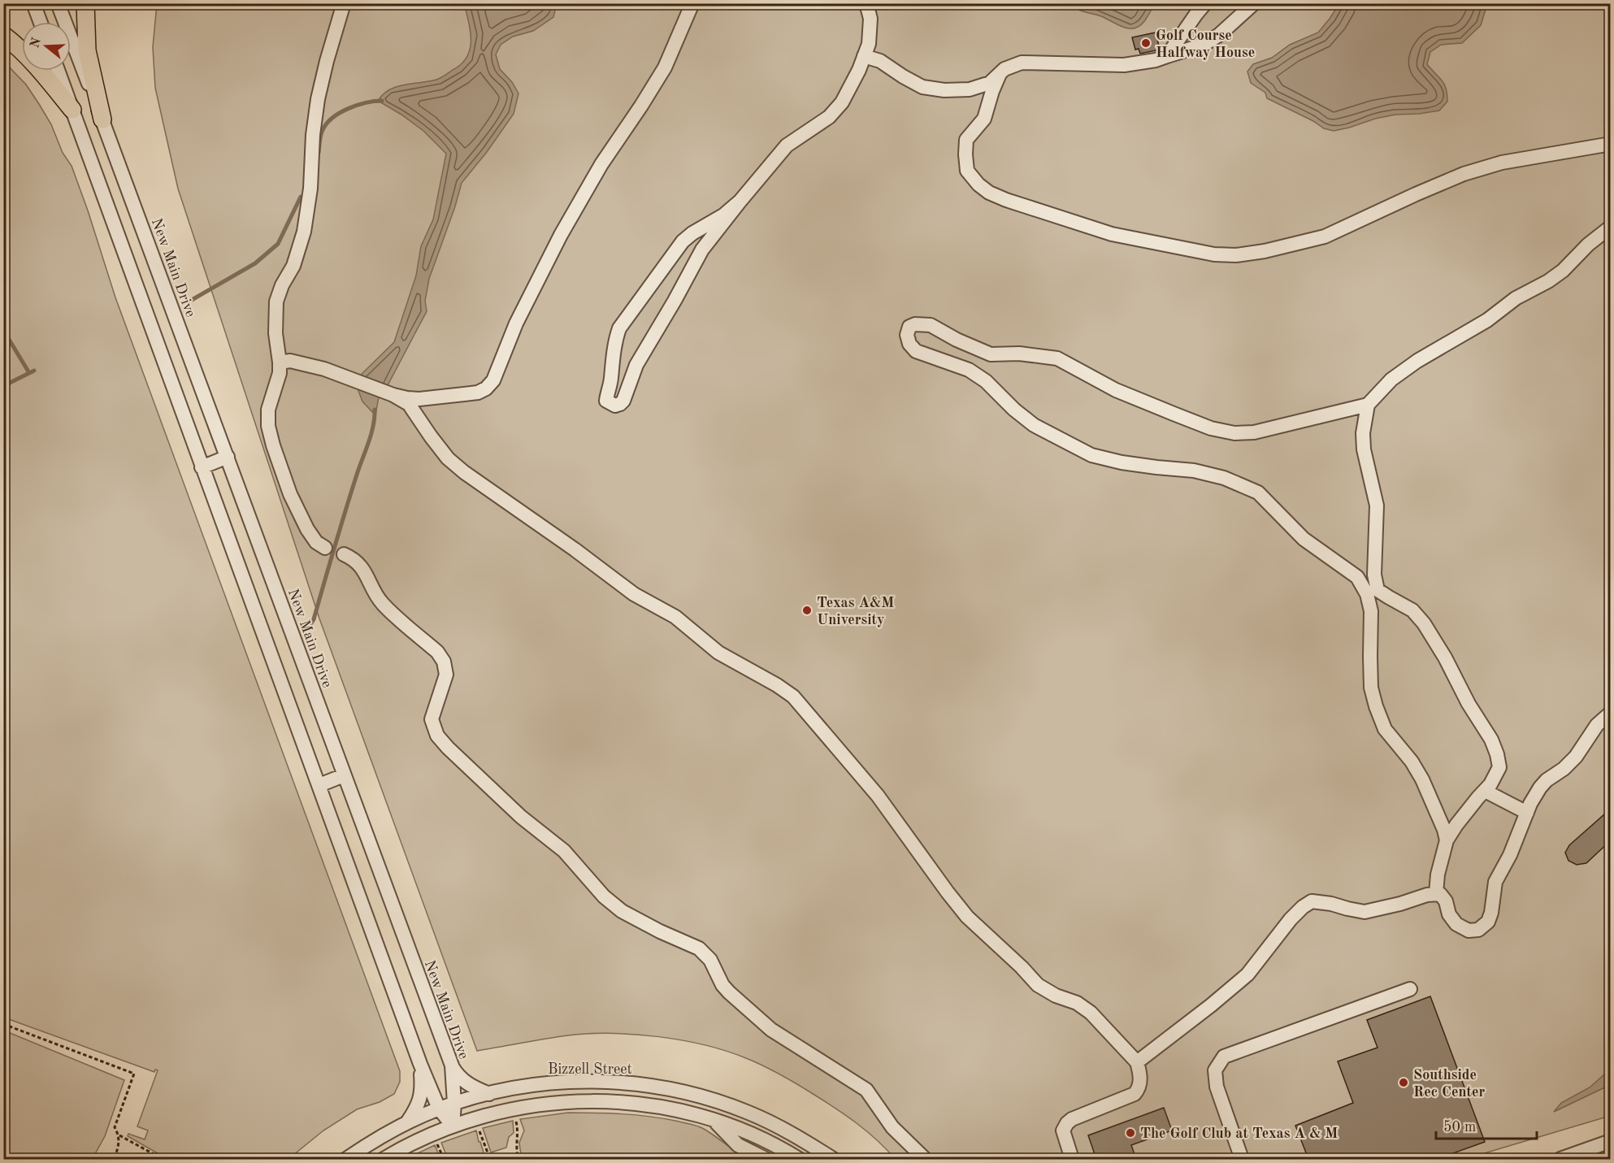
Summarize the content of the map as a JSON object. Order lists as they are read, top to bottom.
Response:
{
  "streets": {
    "street": ["New Main Drive", "Bizzell Street"]
  },
  "crossings": [
    ["New Main Drive", "Bizzell Street"]
  ],
  "places": [
    "Golf Course Halfway House",
    "Texas A&M University",
    "Southside Rec Center",
    "The Golf Club at Texas A & M"
  ],
  "scale_bar": "50 m",
  "north": "left"
}
